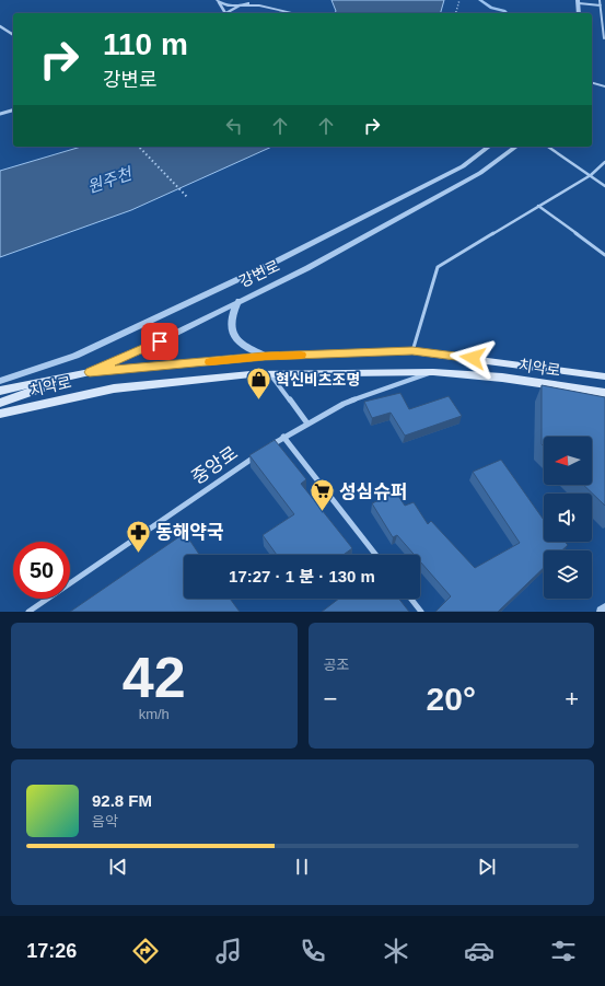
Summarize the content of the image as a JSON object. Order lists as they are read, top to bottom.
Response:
{
  "streets": {
    "main road": ["강변로", "치악로"],
    "street": ["중앙로"]
  },
  "crossings": [
    ["강변로", "치악로"]
  ],
  "water": ["원주천"],
  "places": {
    "shop": ["혁신비츠조명"],
    "supermarket": ["성심슈퍼"],
    "pharmacy": ["동해약국"]
  },
  "north": "left",
  "page": {
    "turn": ["110 m", "강변로"],
    "limit": "50",
    "trip": "17:27 · 1 분 · 130 m",
    "tile": [
      ["42", "km/h"],
      "공조"
    ],
    "heat": ["−", "20°", "+"],
    "song": ["92.8 FM", "음악"],
    "tabs": "17:26"
  }
}
